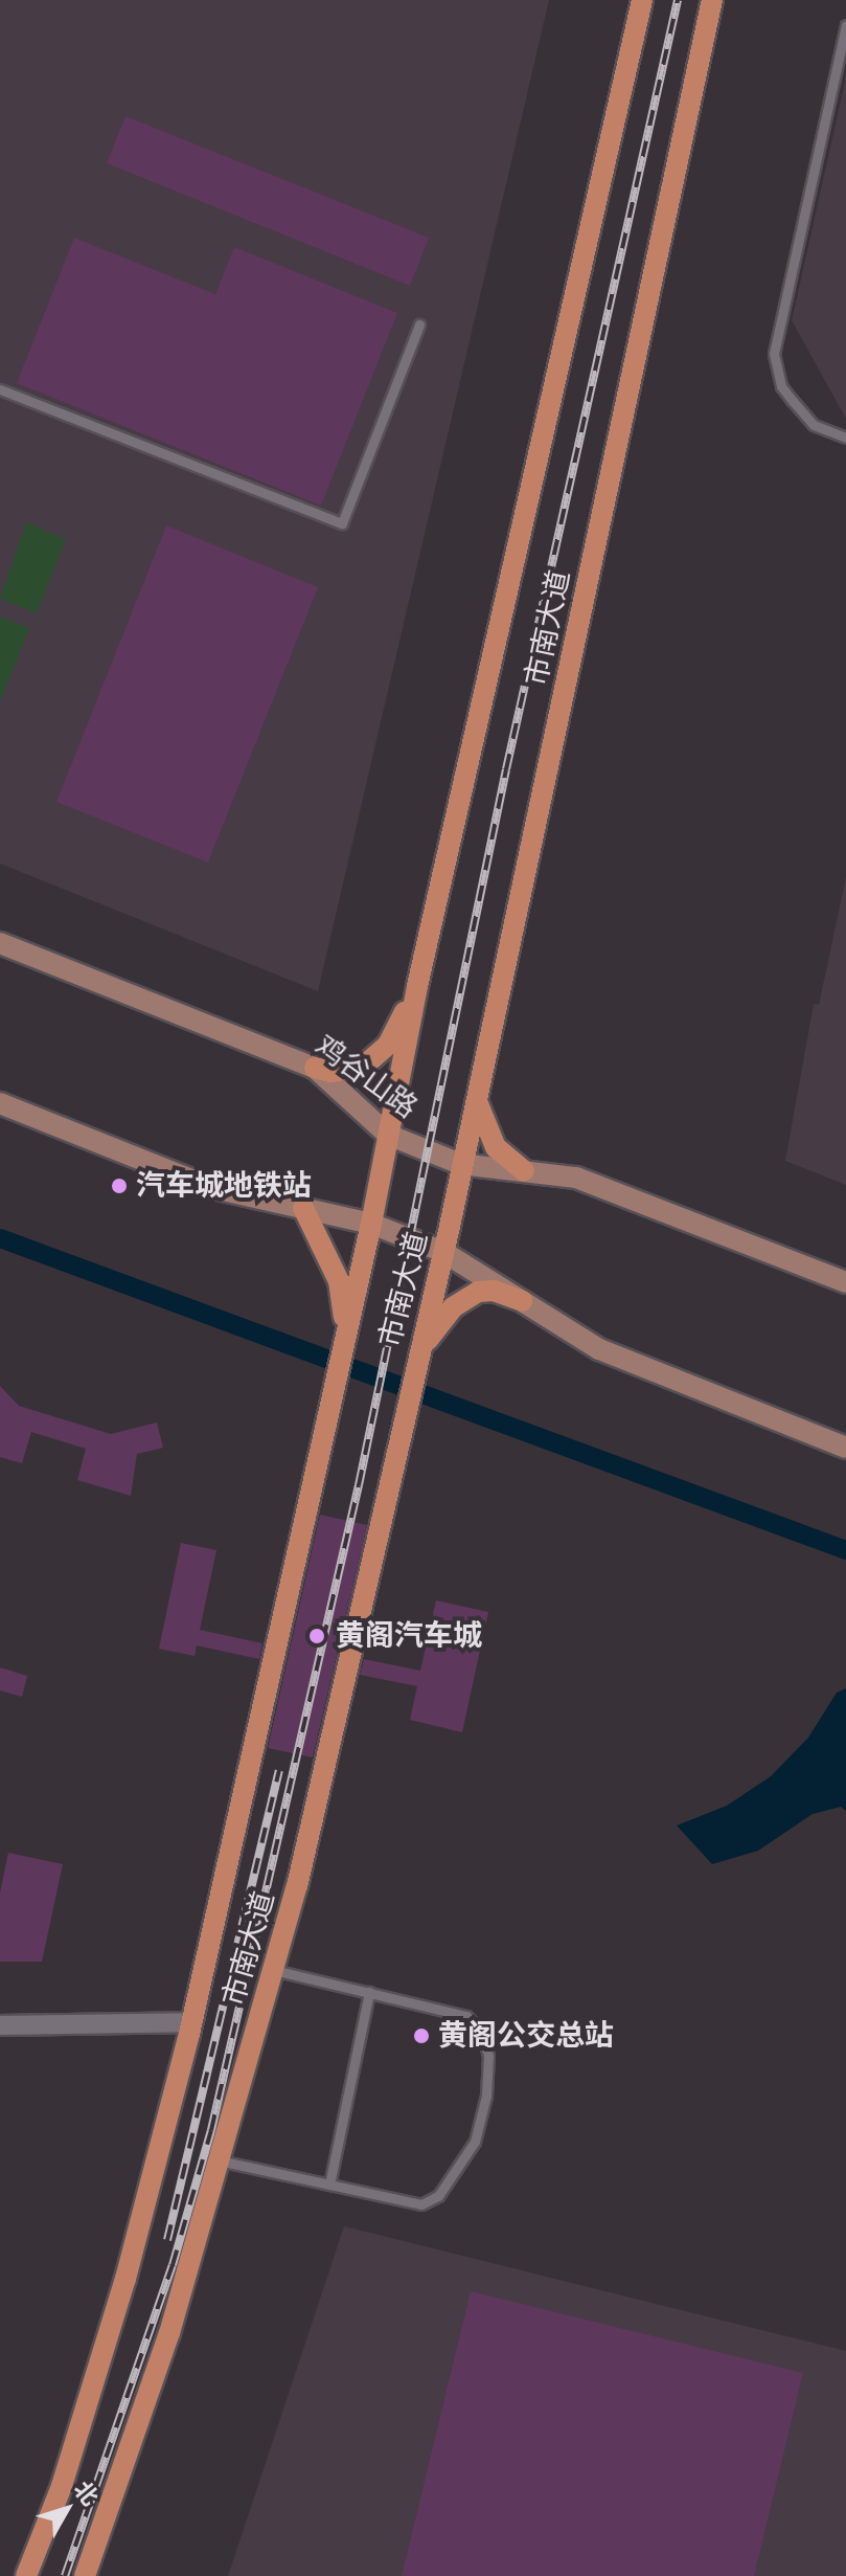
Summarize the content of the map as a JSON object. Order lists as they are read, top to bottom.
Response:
{
  "streets": {
    "main road": ["市南大道", "鸡谷山路"]
  },
  "crossings": [
    ["市南大道", "鸡谷山路"]
  ],
  "places": ["汽车城地铁站", "黄阁汽车城", "黄阁公交总站"],
  "north": "top right"
}
